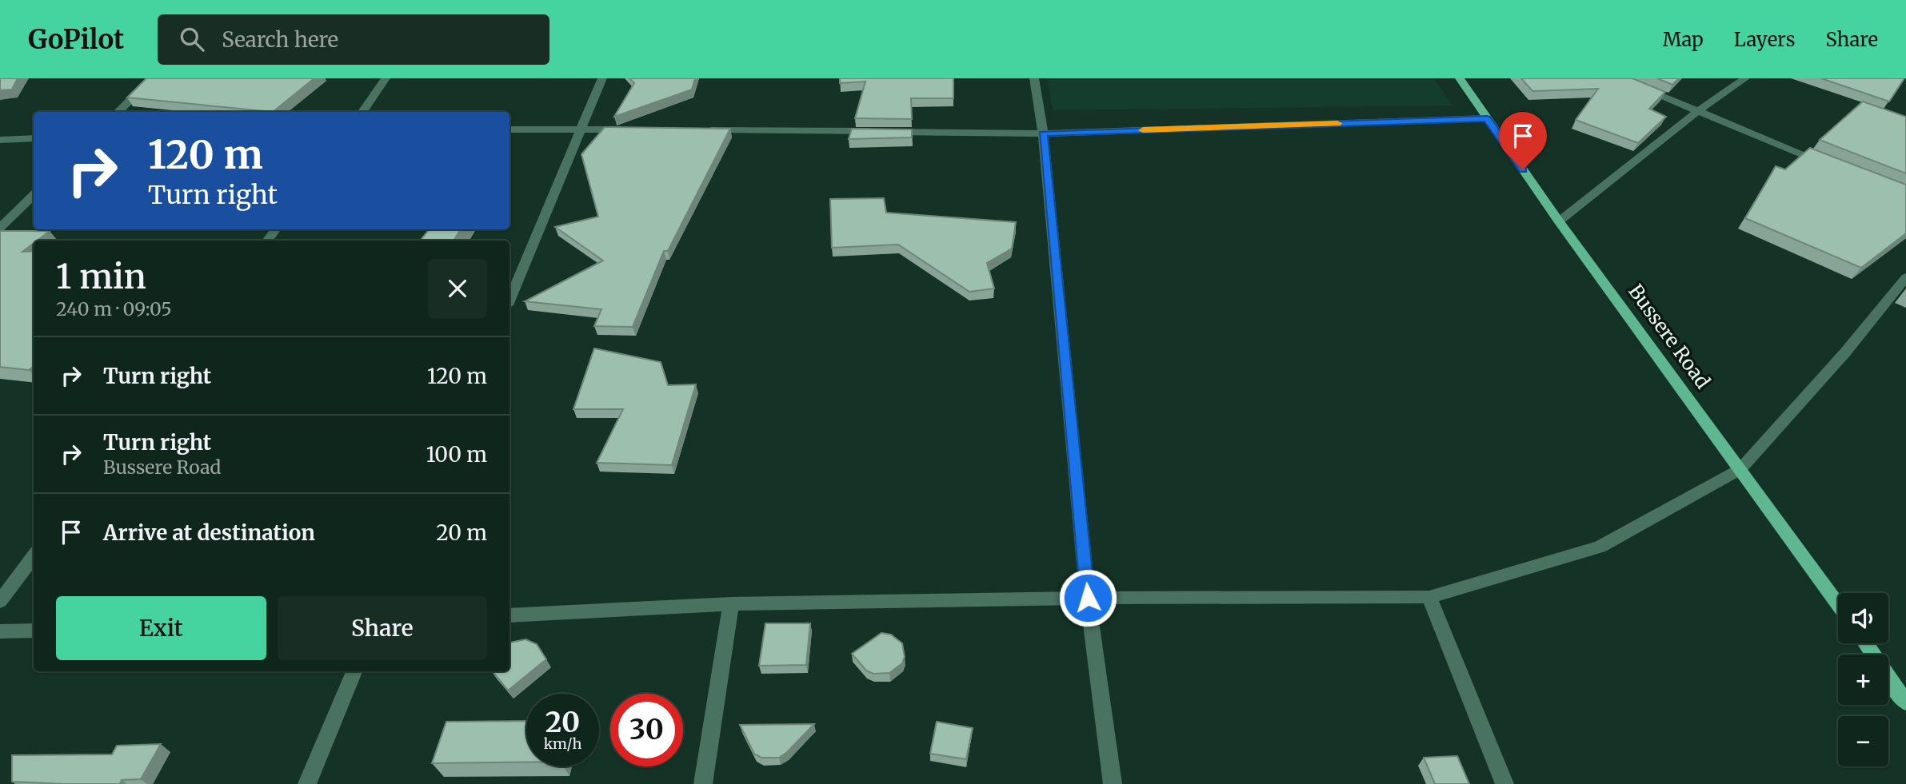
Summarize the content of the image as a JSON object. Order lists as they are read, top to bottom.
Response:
{
  "streets": {
    "main road": ["Bussere Road"]
  },
  "page": {
    "header": "GoPilot",
    "search": "Search here",
    "nav": ["Map", "Layers", "Share"],
    "turn": ["120 m", "Turn right"],
    "heading": ["1 min", "240 m · 09:05"],
    "list": [
      {
        "name": "Turn right",
        "value": "120 m"
      },
      {
        "name": "Turn right",
        "note": "Bussere Road",
        "value": "100 m"
      },
      {
        "name": "Arrive at destination",
        "value": "20 m"
      }
    ],
    "buttons": ["Exit", "Share"],
    "map_buttons": ["+", "−"],
    "speed": "20 km/h",
    "limit": "30"
  }
}
